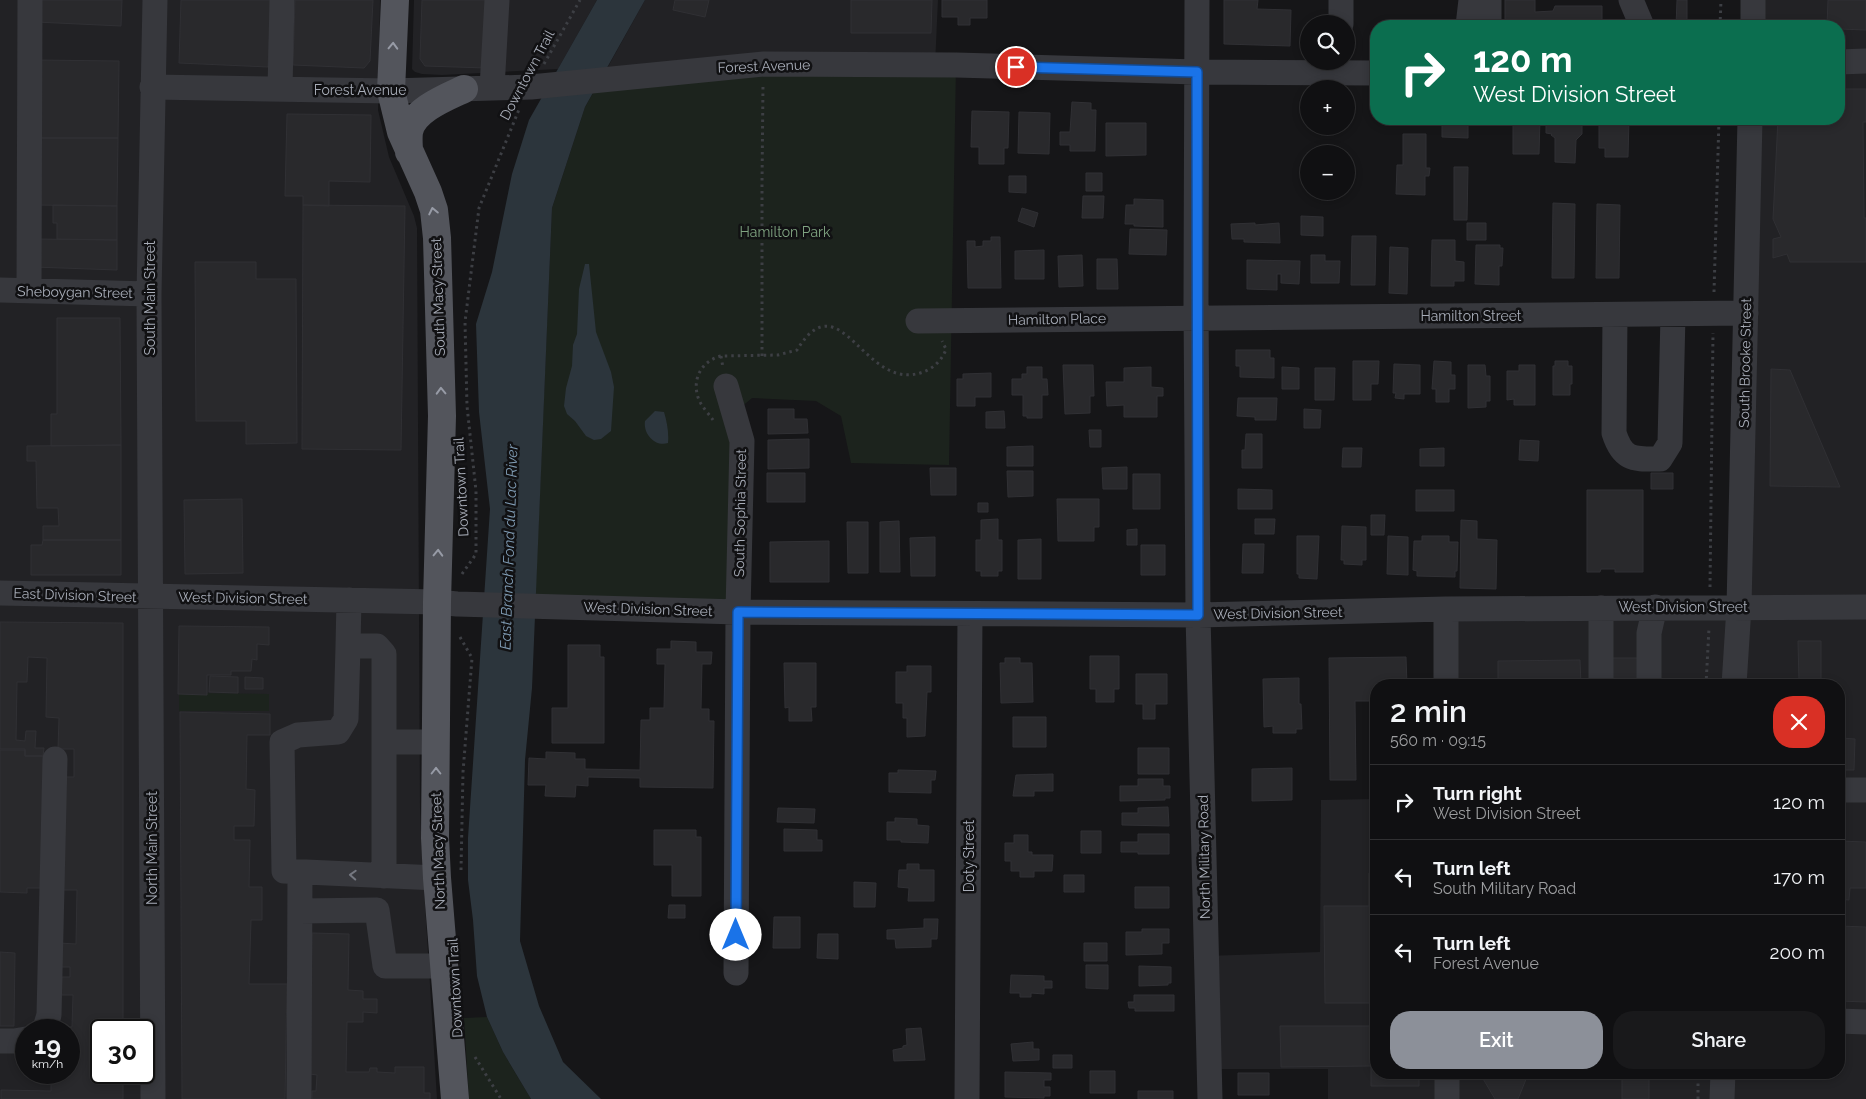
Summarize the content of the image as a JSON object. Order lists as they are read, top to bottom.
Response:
{
  "streets": {
    "main road": ["South Macy Street", "North Macy Street"],
    "street": [
      "Forest Avenue",
      "Sheboygan Street",
      "South Main Street",
      "Hamilton Street",
      "Hamilton Place",
      "South Brooke Street",
      "South Sophia Street",
      "East Division Street",
      "West Division Street",
      "North Main Street",
      "Doty Street",
      "North Military Road"
    ],
    "path": ["Downtown Trail"]
  },
  "crossings": [
    ["Forest Avenue", "Downtown Trail"],
    ["Forest Avenue", "South Macy Street"],
    ["Forest Avenue", "South Main Street"],
    ["Forest Avenue", "North Military Road"],
    ["Downtown Trail", "South Macy Street"],
    ["Downtown Trail", "West Division Street"],
    ["Downtown Trail", "North Macy Street"],
    ["Sheboygan Street", "South Main Street"],
    ["South Macy Street", "West Division Street"],
    ["South Macy Street", "North Macy Street"],
    ["South Main Street", "East Division Street"],
    ["South Main Street", "West Division Street"],
    ["South Main Street", "North Main Street"],
    ["Hamilton Street", "Hamilton Place"],
    ["Hamilton Street", "South Brooke Street"],
    ["Hamilton Street", "North Military Road"],
    ["Hamilton Place", "North Military Road"],
    ["South Brooke Street", "West Division Street"],
    ["South Sophia Street", "West Division Street"],
    ["East Division Street", "West Division Street"],
    ["East Division Street", "North Main Street"],
    ["West Division Street", "North Main Street"],
    ["West Division Street", "North Macy Street"],
    ["West Division Street", "Doty Street"],
    ["West Division Street", "North Military Road"]
  ],
  "one_way": ["South Macy Street"],
  "water": ["East Branch Fond du Lac River"],
  "parks": ["Hamilton Park"],
  "page": {
    "map_buttons": ["+", "−"],
    "turn": ["120 m", "West Division Street"],
    "heading": ["2 min", "560 m · 09:15"],
    "list": [
      {
        "name": "Turn right",
        "note": "West Division Street",
        "value": "120 m"
      },
      {
        "name": "Turn left",
        "note": "South Military Road",
        "value": "170 m"
      },
      {
        "name": "Turn left",
        "note": "Forest Avenue",
        "value": "200 m"
      }
    ],
    "buttons": ["Exit", "Share"],
    "speed": "19 km/h",
    "limit": "30"
  }
}
